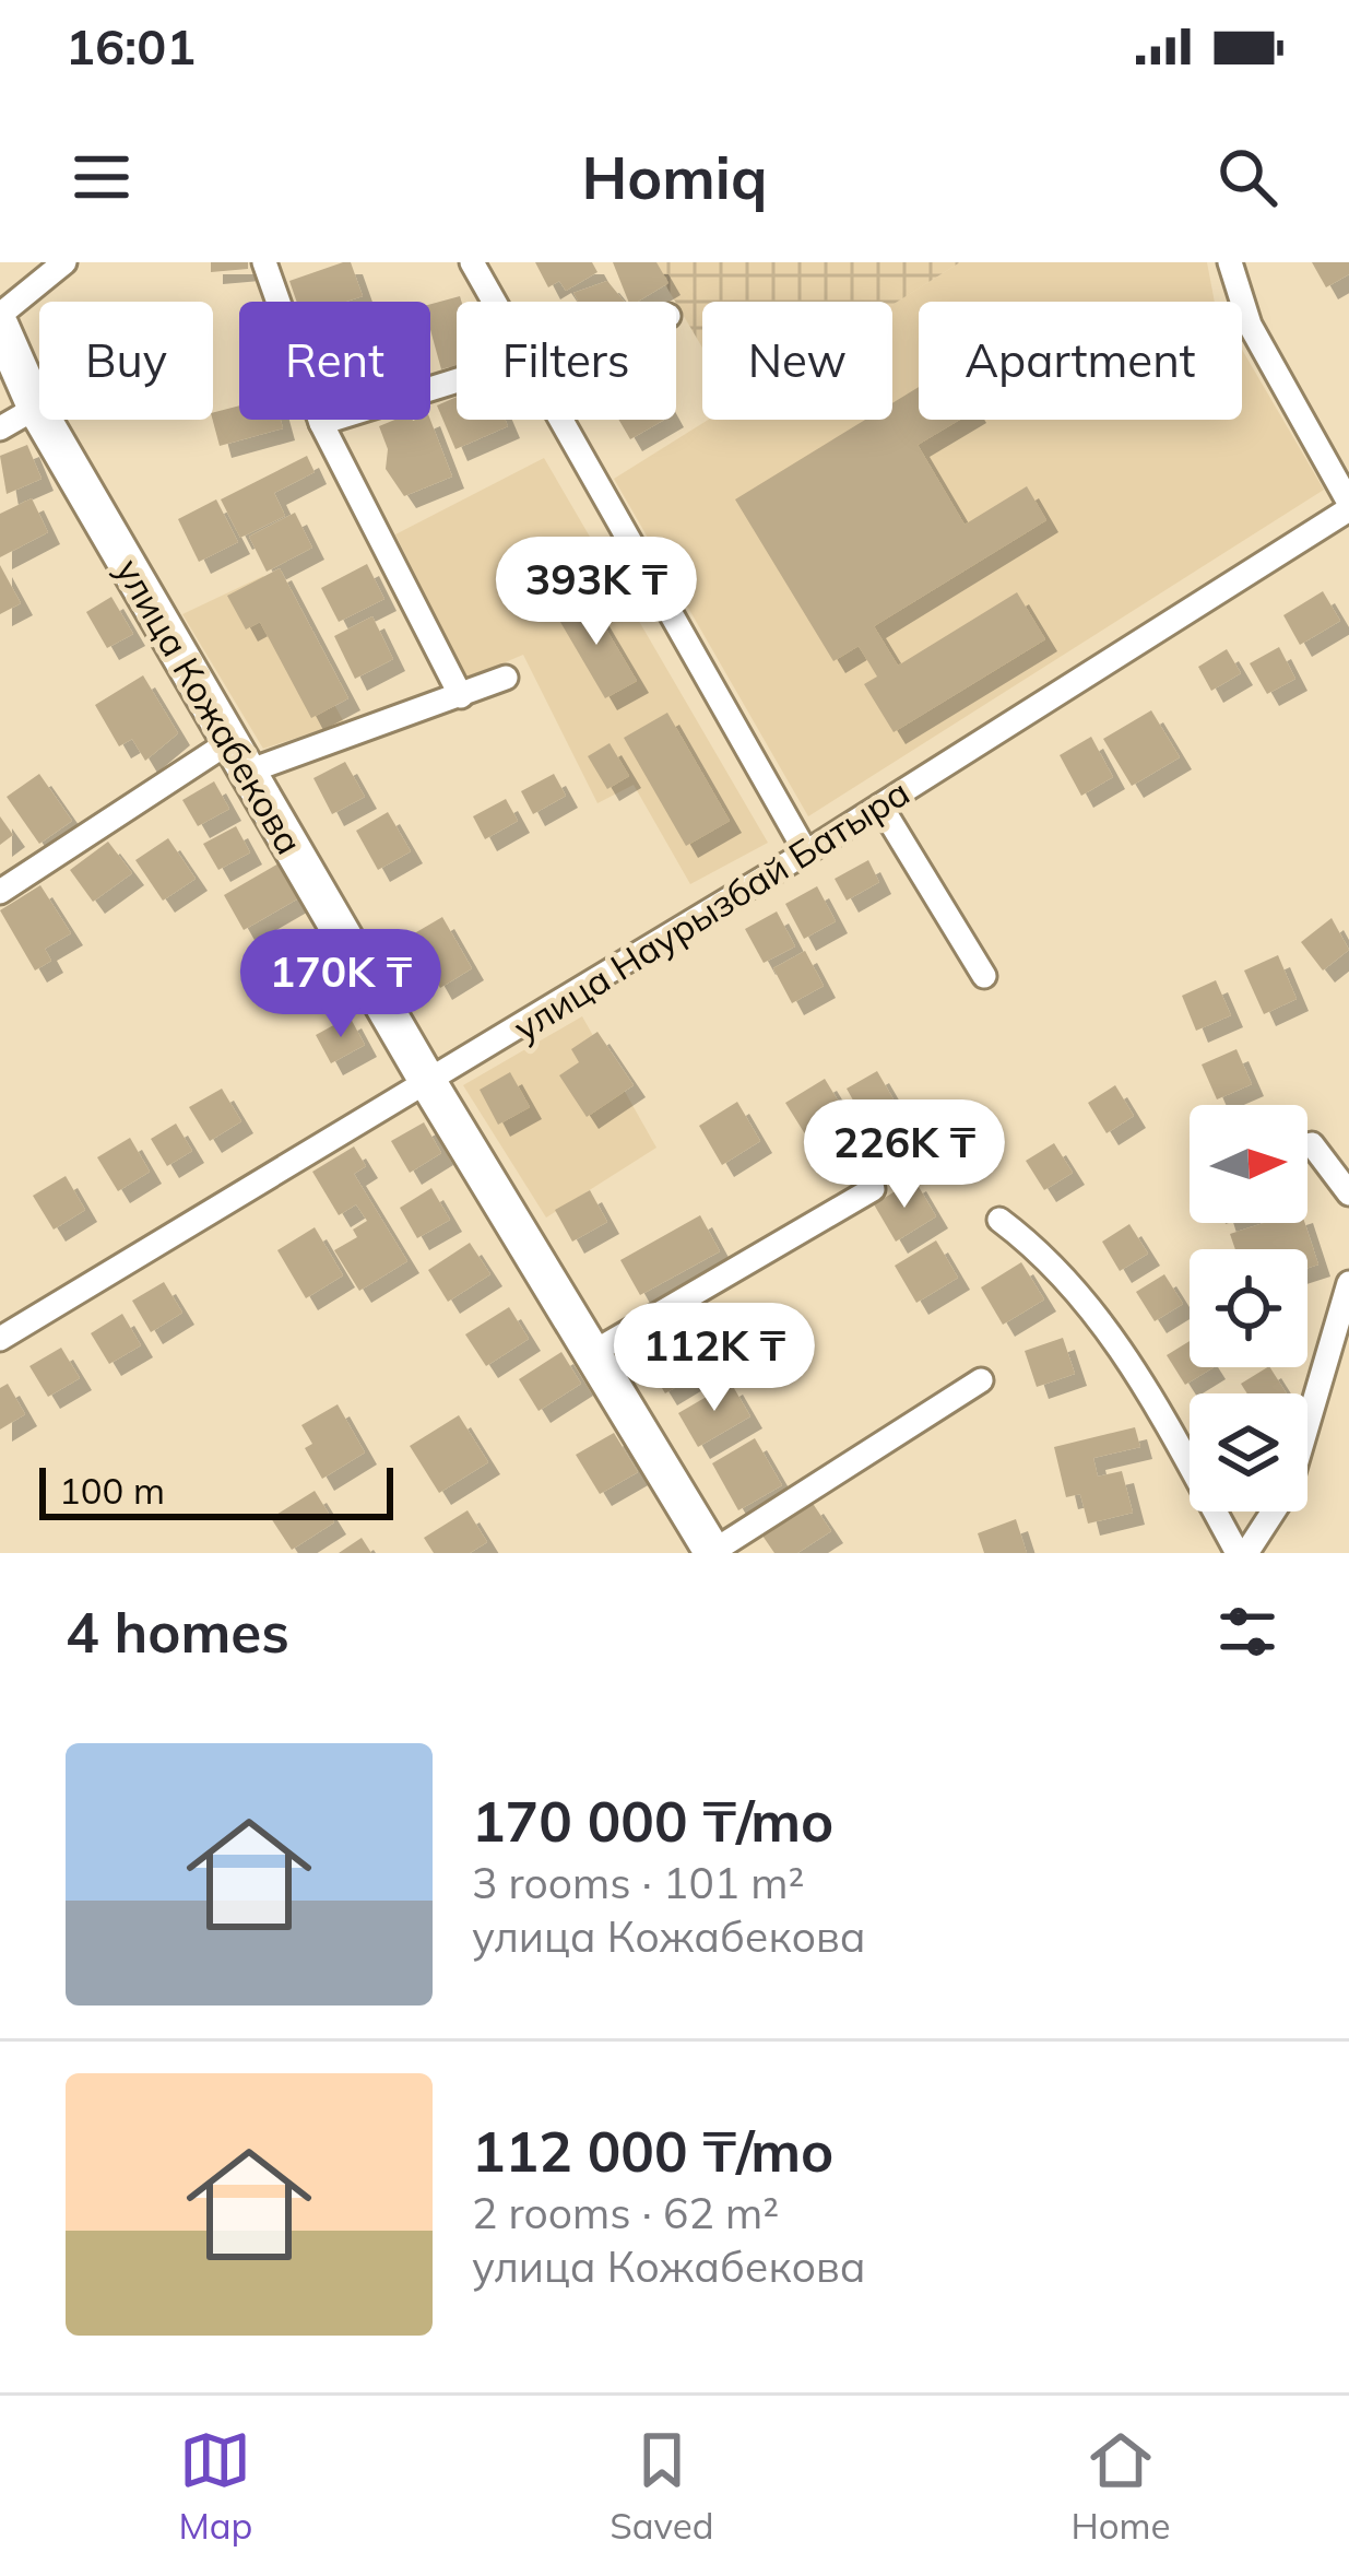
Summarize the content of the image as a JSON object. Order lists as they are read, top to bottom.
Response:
{
  "streets": {
    "main road": ["улица Кожабекова"],
    "street": ["улица Наурызбай Батыра"]
  },
  "crossings": [
    ["улица Кожабекова", "улица Наурызбай Батыра"]
  ],
  "scale_bar": "100 m",
  "north": "right",
  "page": {
    "status": "16:01",
    "header": "Homiq",
    "chip": [
      "Buy",
      "Rent",
      "Filters",
      "New",
      "Apartment"
    ],
    "price": [
      "393K ₸",
      "170K ₸",
      "226K ₸",
      "112K ₸"
    ],
    "scale": "100 m",
    "heading": "4 homes",
    "list": [
      {
        "name": "170 000 ₸/mo",
        "note": "3 rooms · 101 m² · улица Кожабекова"
      },
      {
        "name": "112 000 ₸/mo",
        "note": "2 rooms · 62 m² · улица Кожабекова"
      }
    ],
    "tabs": ["Map", "Saved", "Home"]
  }
}
